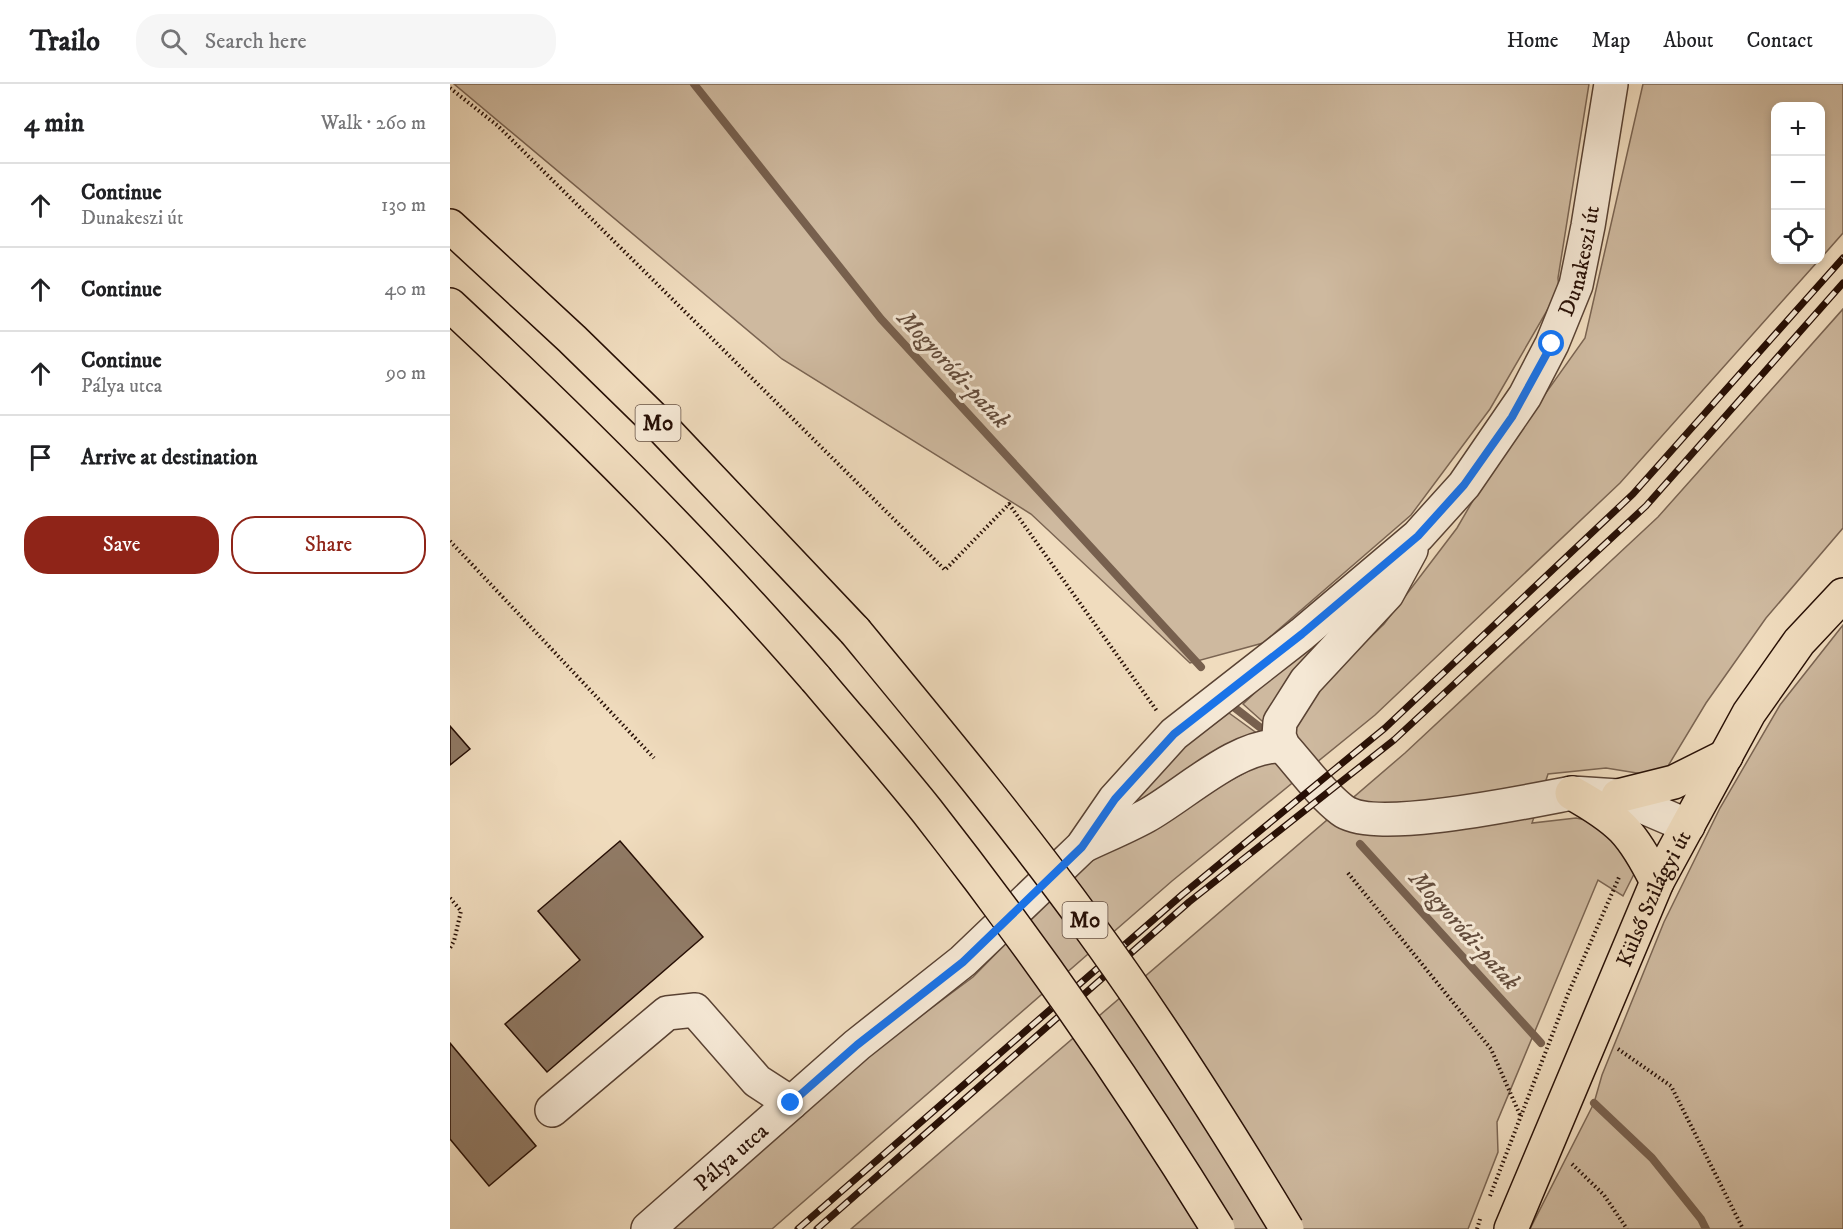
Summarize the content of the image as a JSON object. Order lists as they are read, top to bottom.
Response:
{
  "streets": {
    "main road": ["M0", "Külső Szilágyi út"],
    "street": ["Dunakeszi út", "Pálya utca"]
  },
  "crossings": [
    ["Dunakeszi út", "Pálya utca"]
  ],
  "water": ["Mogyoródi-patak"],
  "page": {
    "header": "Trailo",
    "search": "Search here",
    "nav": [
      "Home",
      "Map",
      "About",
      "Contact"
    ],
    "heading": ["4 min", "Walk · 260 m"],
    "map_buttons": ["+", "−"],
    "list": [
      ["Continue", "Dunakeszi út", "130 m"],
      ["Continue", "40 m"],
      ["Continue", "Pálya utca", "90 m"],
      "Arrive at destination"
    ],
    "buttons": ["Save", "Share"]
  }
}
